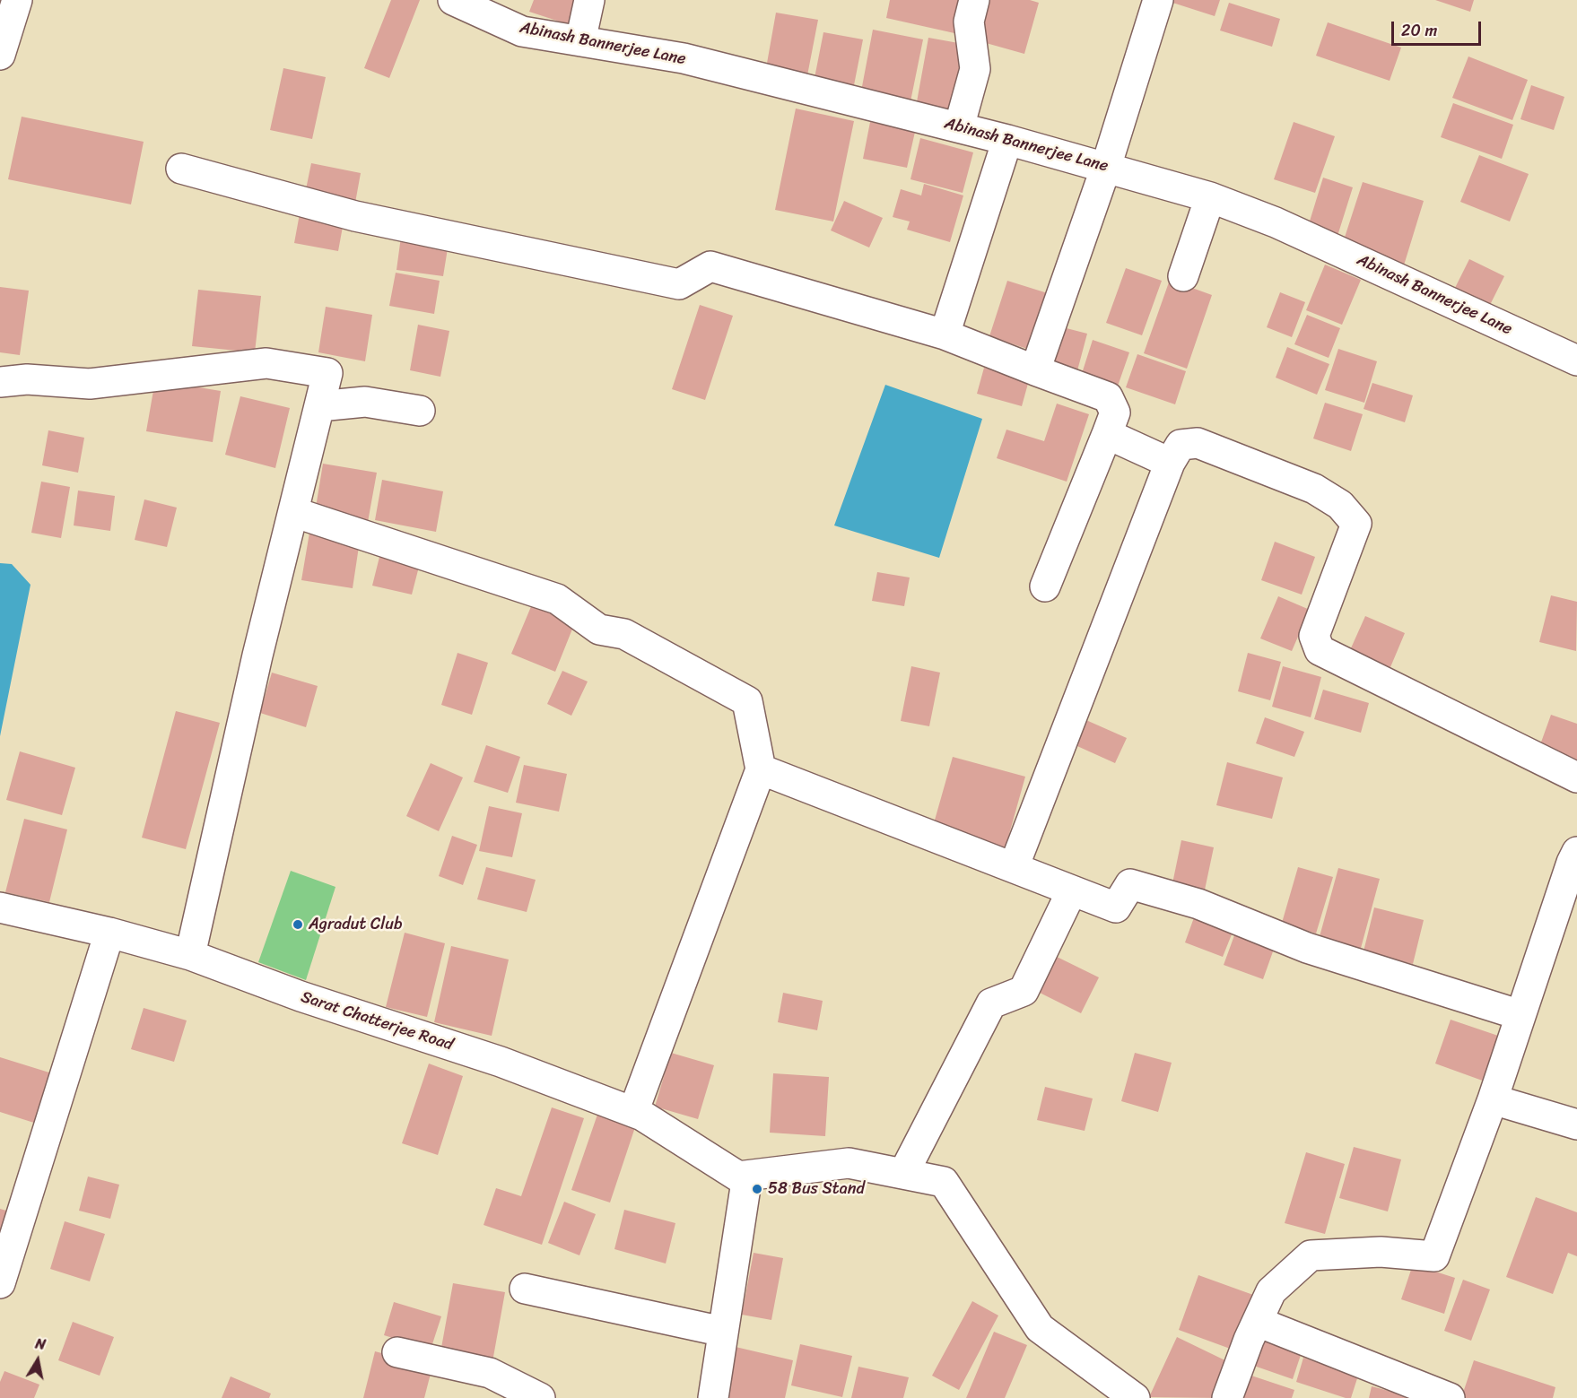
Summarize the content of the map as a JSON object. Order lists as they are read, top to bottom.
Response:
{
  "streets": {
    "street": ["Abinash Bannerjee Lane", "Sarat Chatterjee Road"]
  },
  "places": ["Agradut Club", "58 Bus Stand"],
  "scale_bar": "20 m",
  "north": "top"
}
